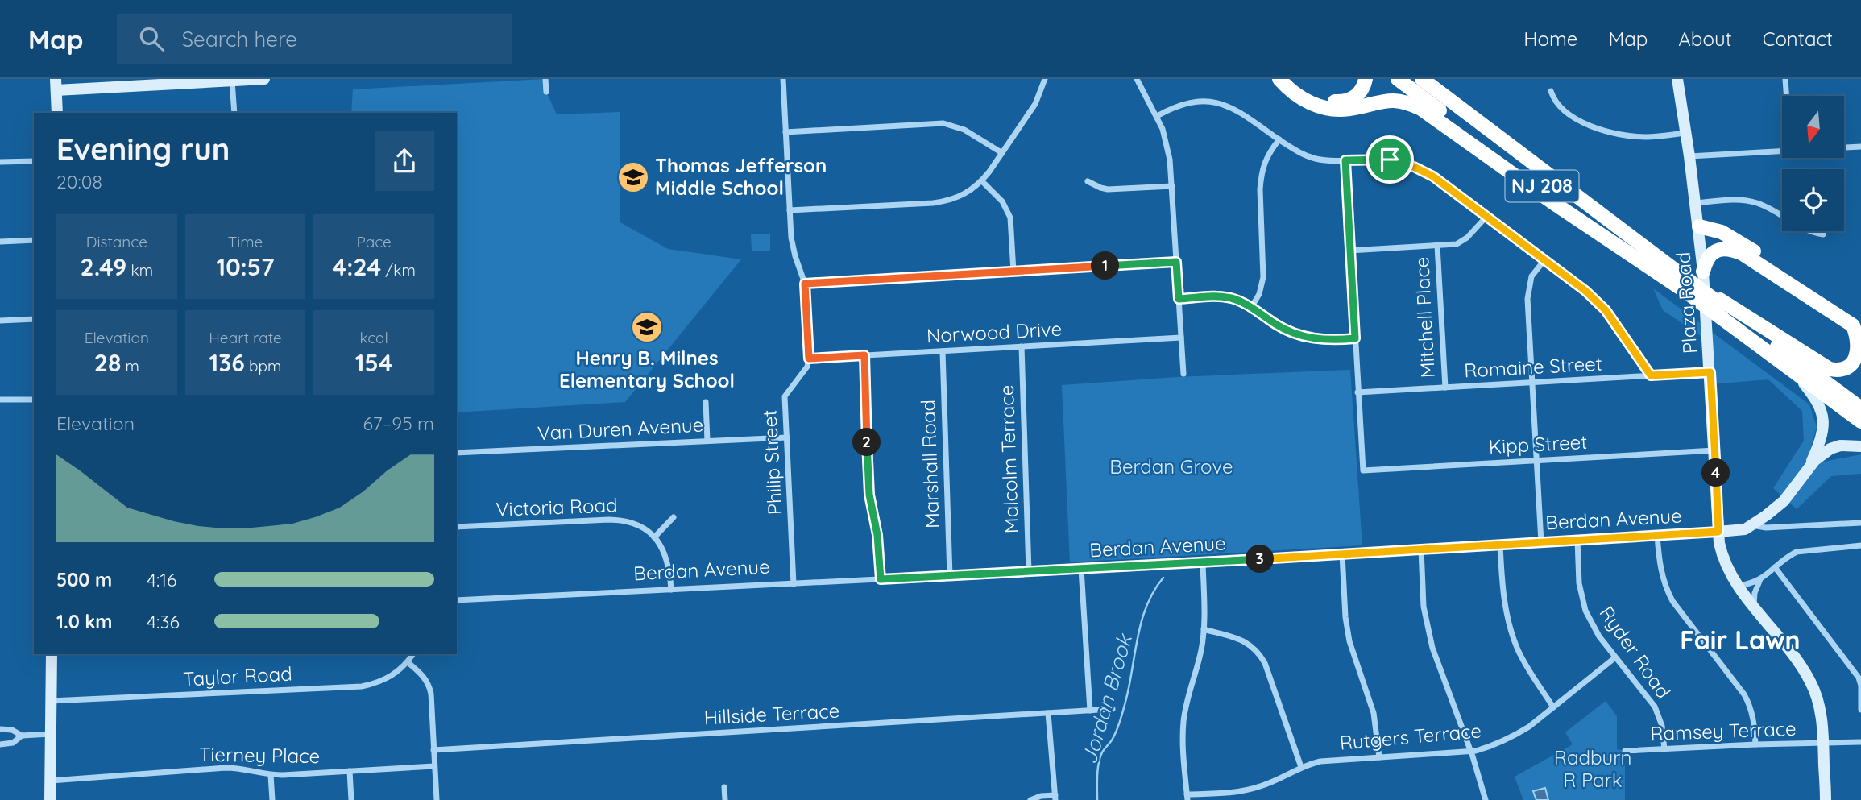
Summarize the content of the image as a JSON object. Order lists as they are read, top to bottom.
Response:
{
  "streets": {
    "highway": ["NJ 208"],
    "street": [
      "Plaza Road",
      "Mitchell Place",
      "Norwood Drive",
      "Romaine Street",
      "Van Duren Avenue",
      "Kipp Street",
      "Malcolm Terrace",
      "Philip Street",
      "Marshall Road",
      "Victoria Road",
      "Berdan Avenue",
      "Ryder Road",
      "Taylor Road",
      "Hillside Terrace",
      "Ramsey Terrace",
      "Rutgers Terrace",
      "Tierney Place"
    ]
  },
  "crossings": [
    ["Plaza Road", "Romaine Street"],
    ["Plaza Road", "Kipp Street"],
    ["Plaza Road", "Berdan Avenue"],
    ["Plaza Road", "Ramsey Terrace"],
    ["Mitchell Place", "Romaine Street"],
    ["Norwood Drive", "Malcolm Terrace"],
    ["Norwood Drive", "Philip Street"],
    ["Norwood Drive", "Marshall Road"],
    ["Romaine Street", "Kipp Street"],
    ["Van Duren Avenue", "Philip Street"],
    ["Malcolm Terrace", "Berdan Avenue"],
    ["Philip Street", "Berdan Avenue"],
    ["Marshall Road", "Berdan Avenue"],
    ["Victoria Road", "Berdan Avenue"],
    ["Berdan Avenue", "Ryder Road"],
    ["Ryder Road", "Ramsey Terrace"],
    ["Ryder Road", "Rutgers Terrace"]
  ],
  "districts": ["Fair Lawn"],
  "water": ["Jordan Brook"],
  "parks": ["Berdan Grove", "Radburn R Park"],
  "places": {
    "school or university": ["Thomas Jefferson Middle School", "Henry B. Milnes Elementary School"]
  },
  "north": "bottom",
  "page": {
    "header": "Map",
    "search": "Search here",
    "nav": [
      "Home",
      "Map",
      "About",
      "Contact"
    ],
    "heading": ["Evening run", "20:08"],
    "stats": [
      ["Distance", "2.49 km"],
      ["Time", "10:57"],
      ["Pace", "4:24 /km"],
      ["Elevation", "28 m"],
      ["Heart rate", "136 bpm"],
      ["kcal", "154"]
    ],
    "pins": [
      "1",
      "2",
      "4",
      "3"
    ],
    "chart": ["Elevation", "67–95 m"],
    "list": [
      {
        "name": "500 m",
        "note": "4:16"
      },
      {
        "name": "1.0 km",
        "note": "4:36"
      }
    ]
  }
}
